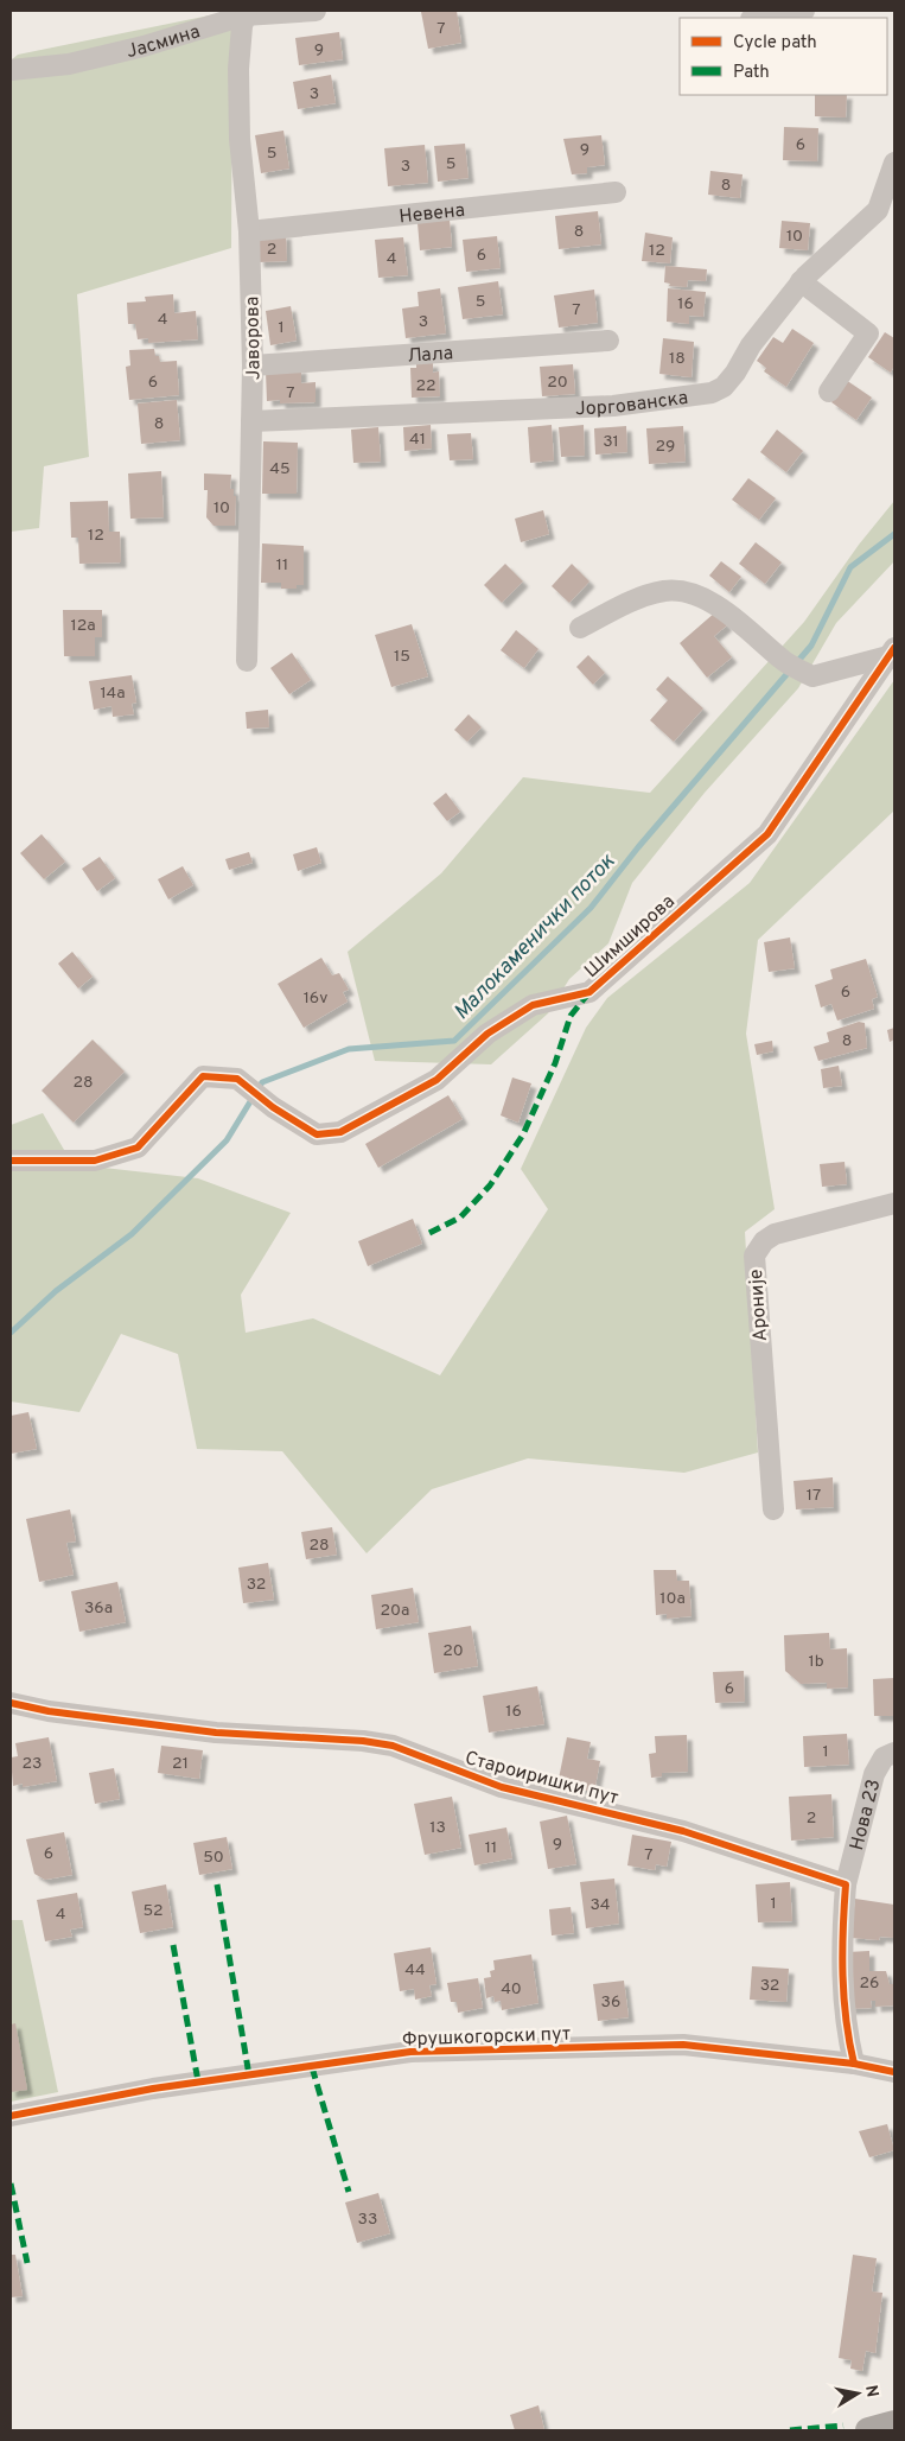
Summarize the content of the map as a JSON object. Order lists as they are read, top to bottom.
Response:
{
  "streets": {
    "street": [
      "Јасмина",
      "Невена",
      "Јаворова",
      "Лала",
      "Јоргованска",
      "Шимширова",
      "Ароније",
      "Староиришки пут",
      "Нова 23",
      "Фрушкогорски пут"
    ]
  },
  "crossings": [
    ["Јасмина", "Јаворова"],
    ["Невена", "Јаворова"],
    ["Јаворова", "Лала"],
    ["Јаворова", "Јоргованска"],
    ["Староиришки пут", "Нова 23"]
  ],
  "water": ["Малокаменички поток"],
  "house_numbers": [
    "7",
    "9",
    "3",
    "6",
    "9",
    "5",
    "5",
    "3",
    "8",
    "8",
    "10",
    "2",
    "12",
    "6",
    "4",
    "5",
    "16",
    "7",
    "4",
    "3",
    "1",
    "18",
    "6",
    "20",
    "22",
    "7",
    "8",
    "41",
    "31",
    "29",
    "45",
    "10",
    "12",
    "11",
    "12a",
    "15",
    "14a",
    "6",
    "16v",
    "8",
    "28",
    "17",
    "28",
    "32",
    "10a",
    "36a",
    "20a",
    "20",
    "1b",
    "6",
    "16",
    "1",
    "23",
    "21",
    "2",
    "13",
    "9",
    "11",
    "6",
    "7",
    "50",
    "1",
    "34",
    "52",
    "4",
    "44",
    "26",
    "32",
    "40",
    "36",
    "33"
  ],
  "legend": ["Cycle path", "Path"],
  "north": "right"
}
